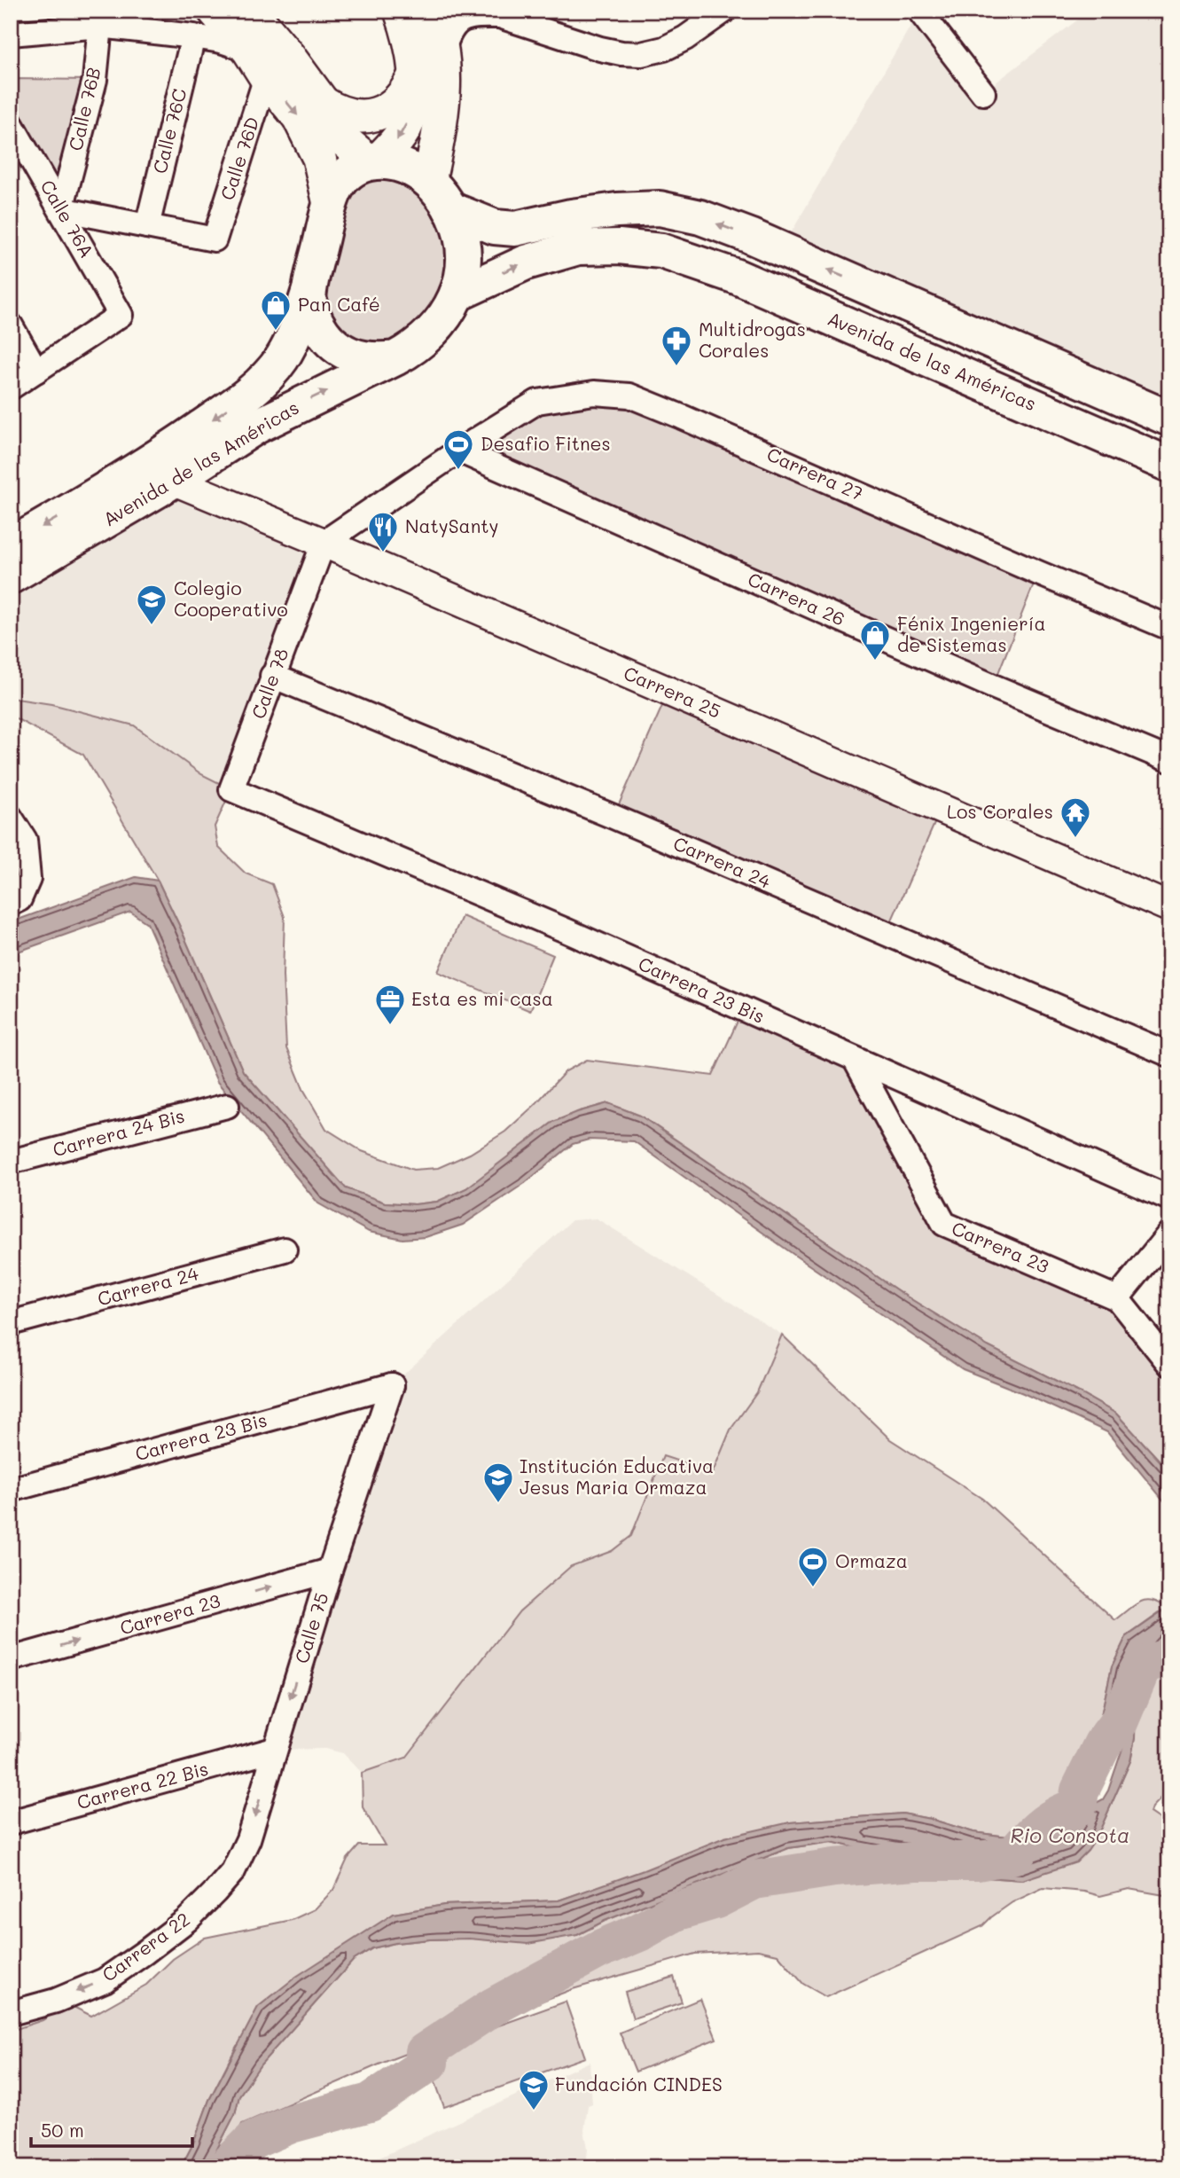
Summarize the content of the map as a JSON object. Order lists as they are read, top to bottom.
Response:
{
  "streets": {
    "main road": ["Avenida de las Américas"],
    "street": [
      "Calle 76B",
      "Calle 76C",
      "Calle 76D",
      "Calle 76A",
      "Carrera 27",
      "Carrera 26",
      "Calle 78",
      "Carrera 25",
      "Carrera 24",
      "Carrera 23 Bis",
      "Carrera 24 Bis",
      "Carrera 23",
      "Calle 75",
      "Carrera 22 Bis",
      "Carrera 22"
    ]
  },
  "crossings": [
    ["Calle 76B", "Calle 76A"],
    ["Calle 76C", "Calle 76D"],
    ["Avenida de las Américas", "Carrera 25"],
    ["Carrera 27", "Carrera 26"],
    ["Carrera 27", "Calle 78"],
    ["Carrera 27", "Carrera 25"],
    ["Calle 78", "Carrera 25"],
    ["Calle 78", "Carrera 24"],
    ["Calle 78", "Carrera 23 Bis"],
    ["Carrera 23 Bis", "Carrera 23"],
    ["Carrera 23 Bis", "Calle 75"],
    ["Carrera 23", "Calle 75"],
    ["Calle 75", "Carrera 22 Bis"],
    ["Calle 75", "Carrera 22"]
  ],
  "one_way": ["Carrera 23", "Calle 75", "Carrera 22"],
  "water": ["Rio Consota"],
  "places": {
    "shop": ["Pan Café", "Fénix Ingeniería de Sistemas"],
    "pharmacy": ["Multidrogas Corales"],
    "sports": ["Desafio Fitnes", "Ormaza"],
    "restaurant": ["NatySanty"],
    "school or university": ["Colegio Cooperativo", "Institución Educativa Jesus Maria Ormaza", "Fundación CINDES"],
    "temple": ["Los Corales"],
    "office": ["Esta es mi casa"]
  },
  "scale_bar": "50 m"
}
